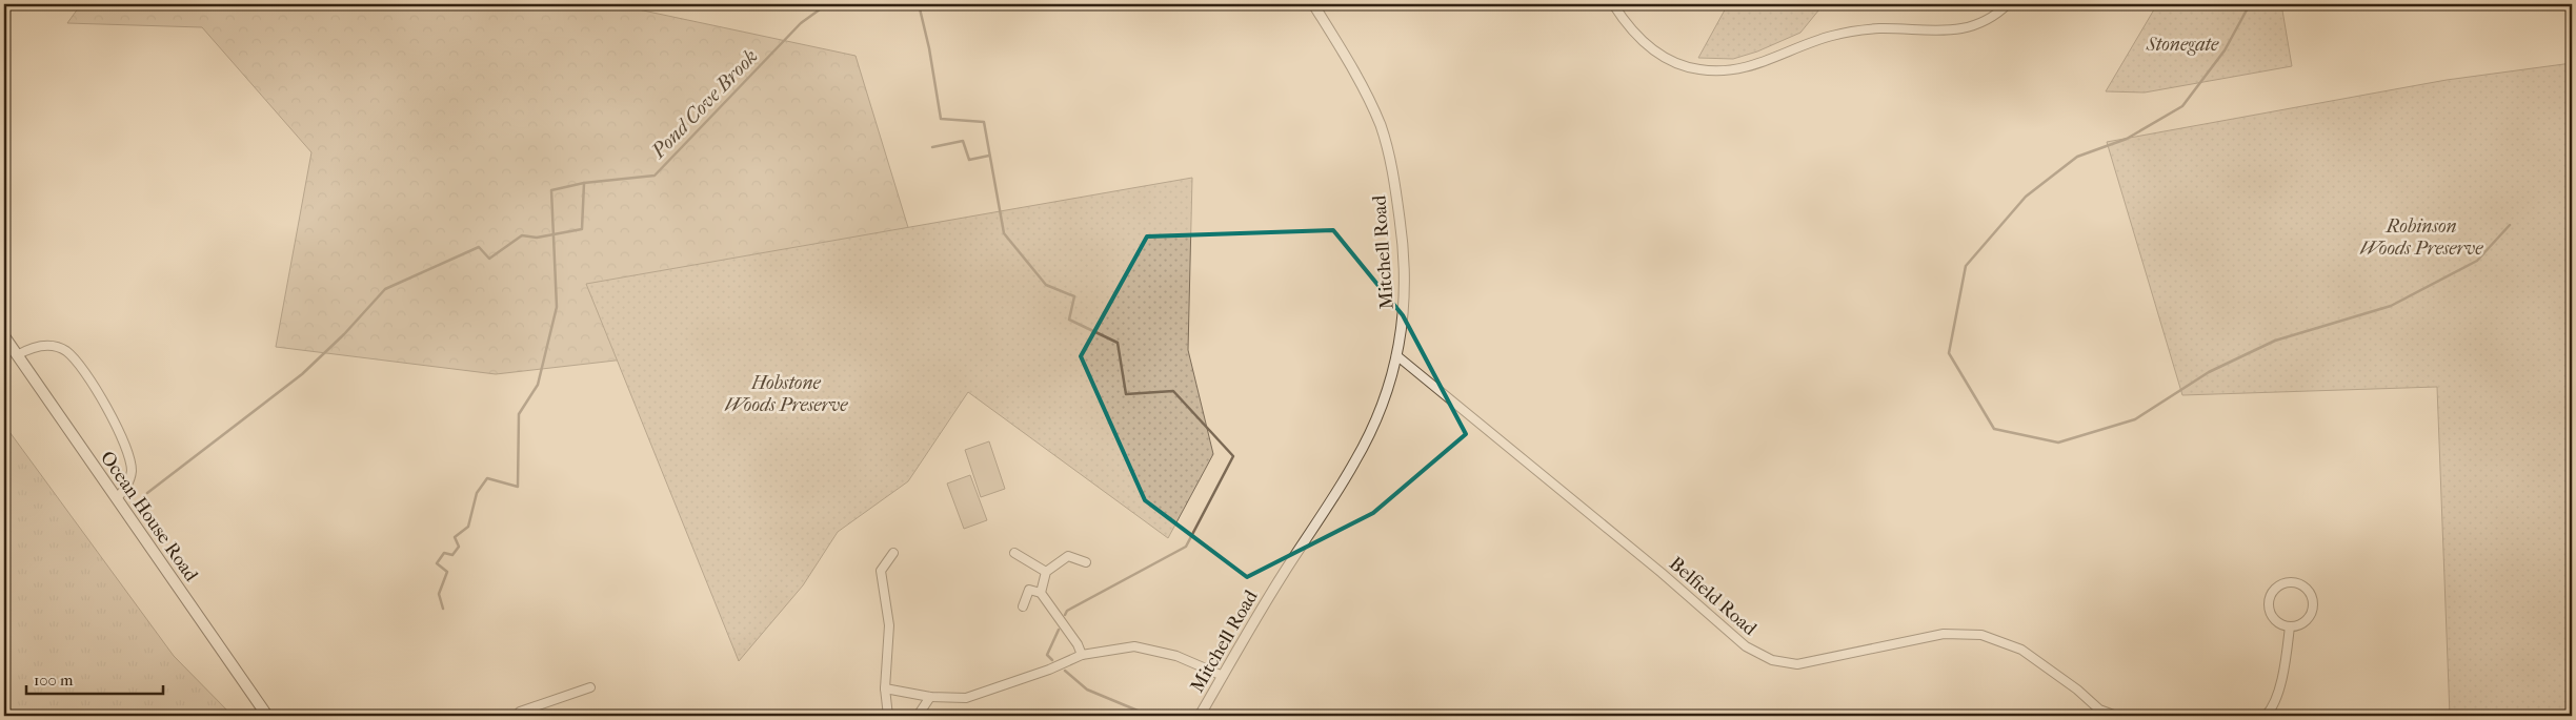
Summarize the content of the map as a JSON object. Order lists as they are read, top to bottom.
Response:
{
  "streets": {
    "main road": ["Ocean House Road"],
    "street": ["Mitchell Road", "Belfield Road"]
  },
  "crossings": [
    ["Mitchell Road", "Belfield Road"]
  ],
  "water": ["Pond Cove Brook"],
  "parks": ["Stonegate", "Robinson Woods Preserve", "Hobstone Woods Preserve"],
  "scale_bar": "100 m"
}
